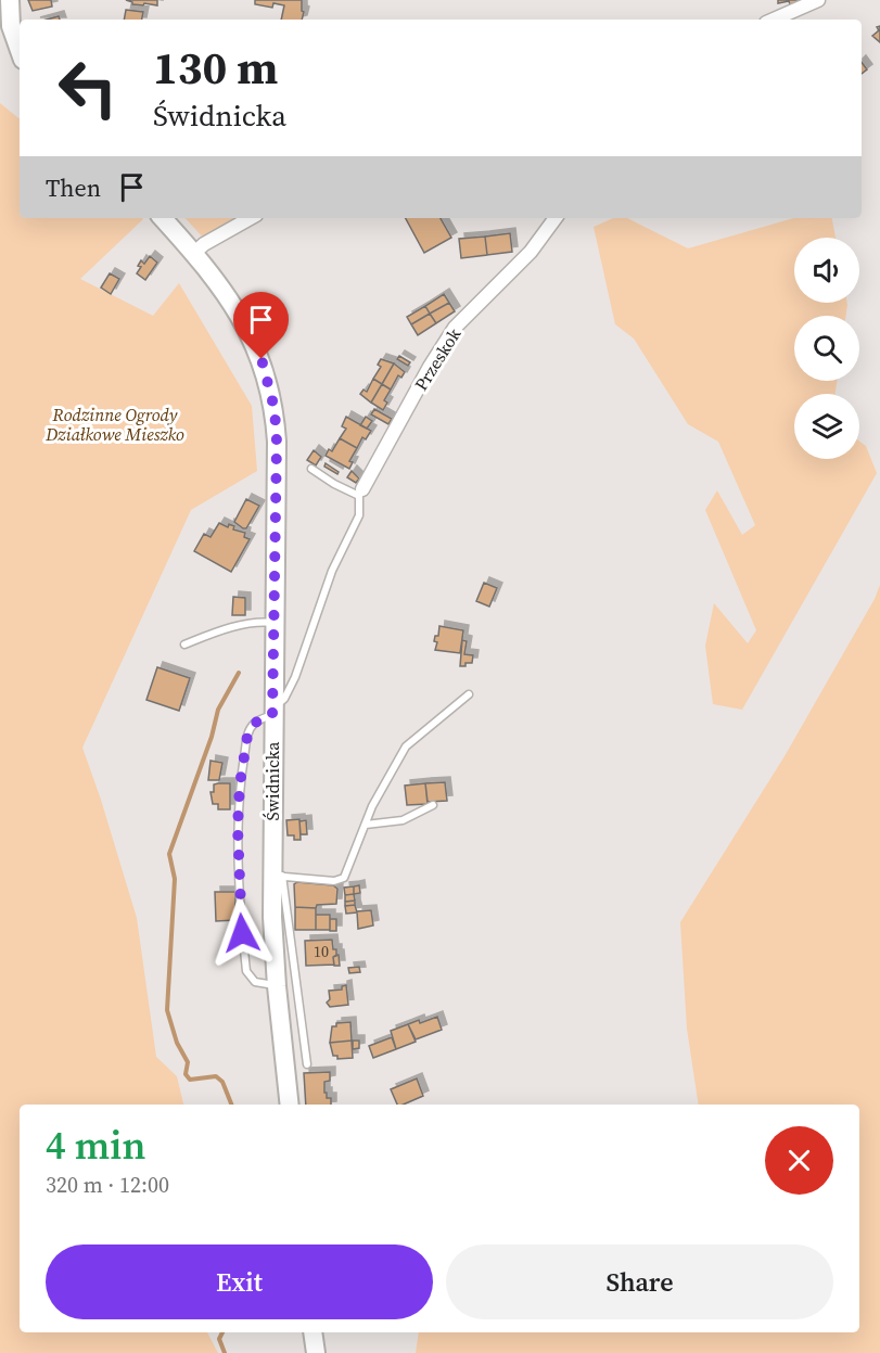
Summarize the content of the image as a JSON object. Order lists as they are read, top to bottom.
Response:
{
  "streets": {
    "main road": ["Świdnicka"],
    "street": ["Przeskok"]
  },
  "parks": ["Rodzinne Ogrody Działkowe Mieszko"],
  "house_numbers": ["10"],
  "page": {
    "turn": ["130 m", "Świdnicka"],
    "then": "Then",
    "heading": ["4 min", "320 m · 12:00"],
    "buttons": ["Exit", "Share"]
  }
}
